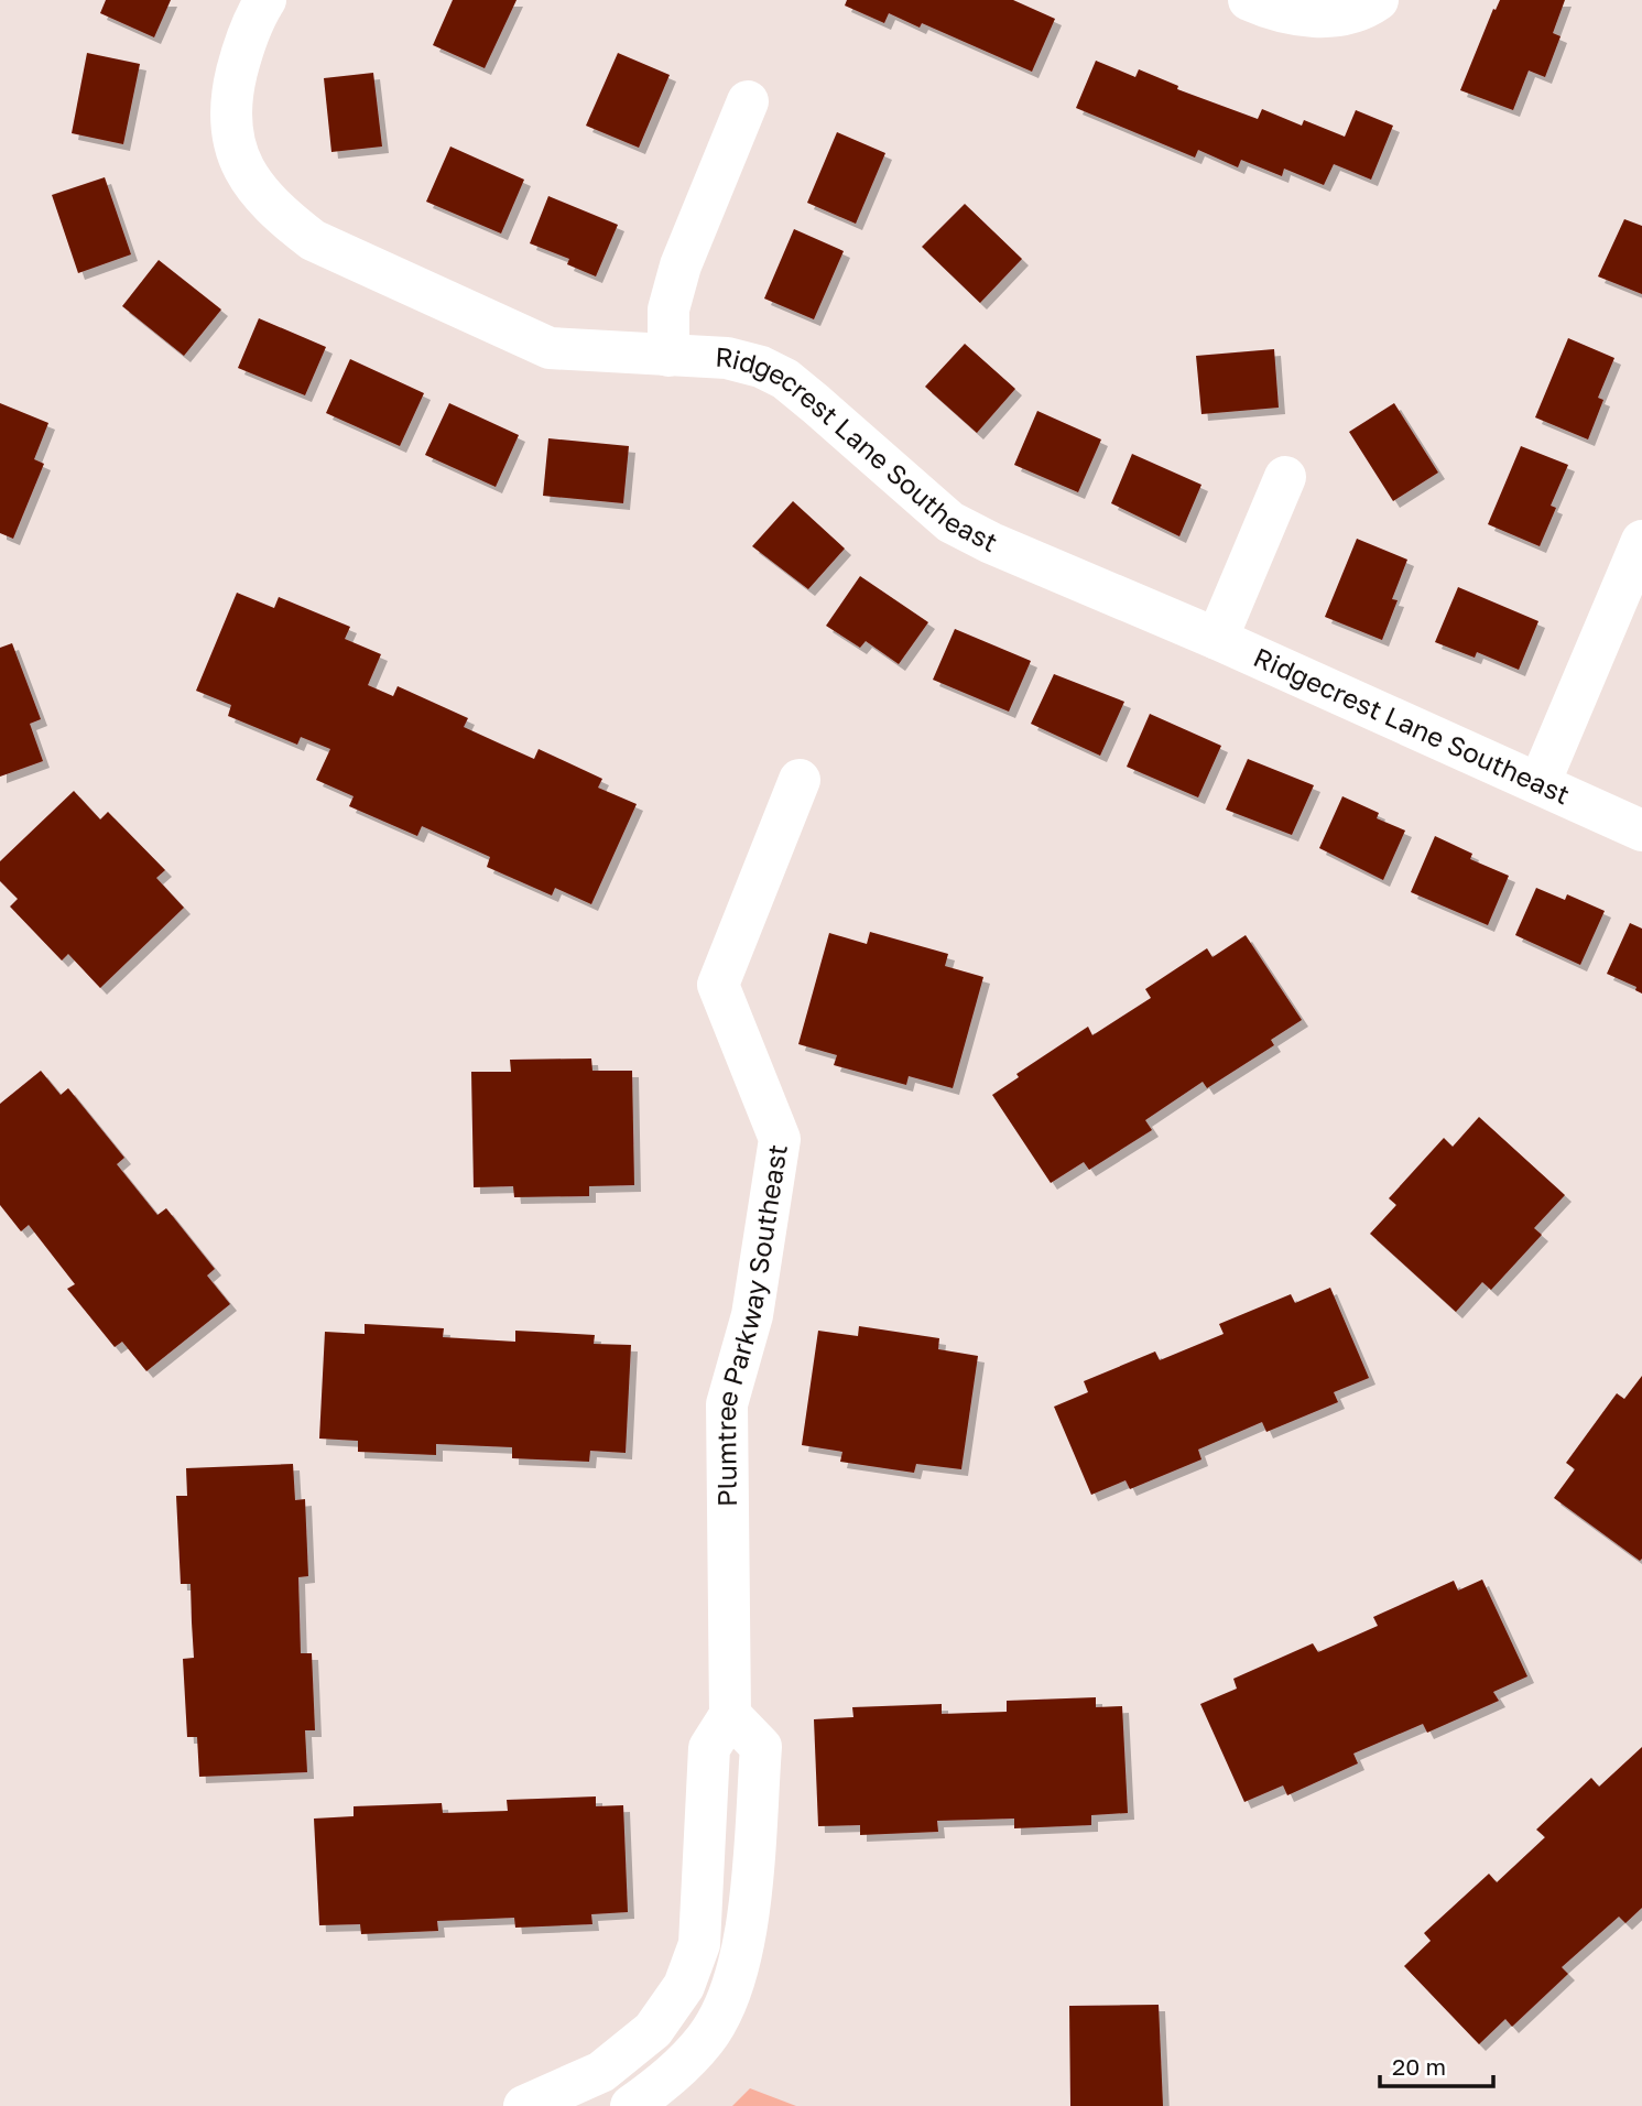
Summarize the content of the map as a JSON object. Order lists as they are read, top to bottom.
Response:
{
  "streets": {
    "street": ["Ridgecrest Lane Southeast", "Plumtree Parkway Southeast"]
  },
  "scale_bar": "20 m"
}
